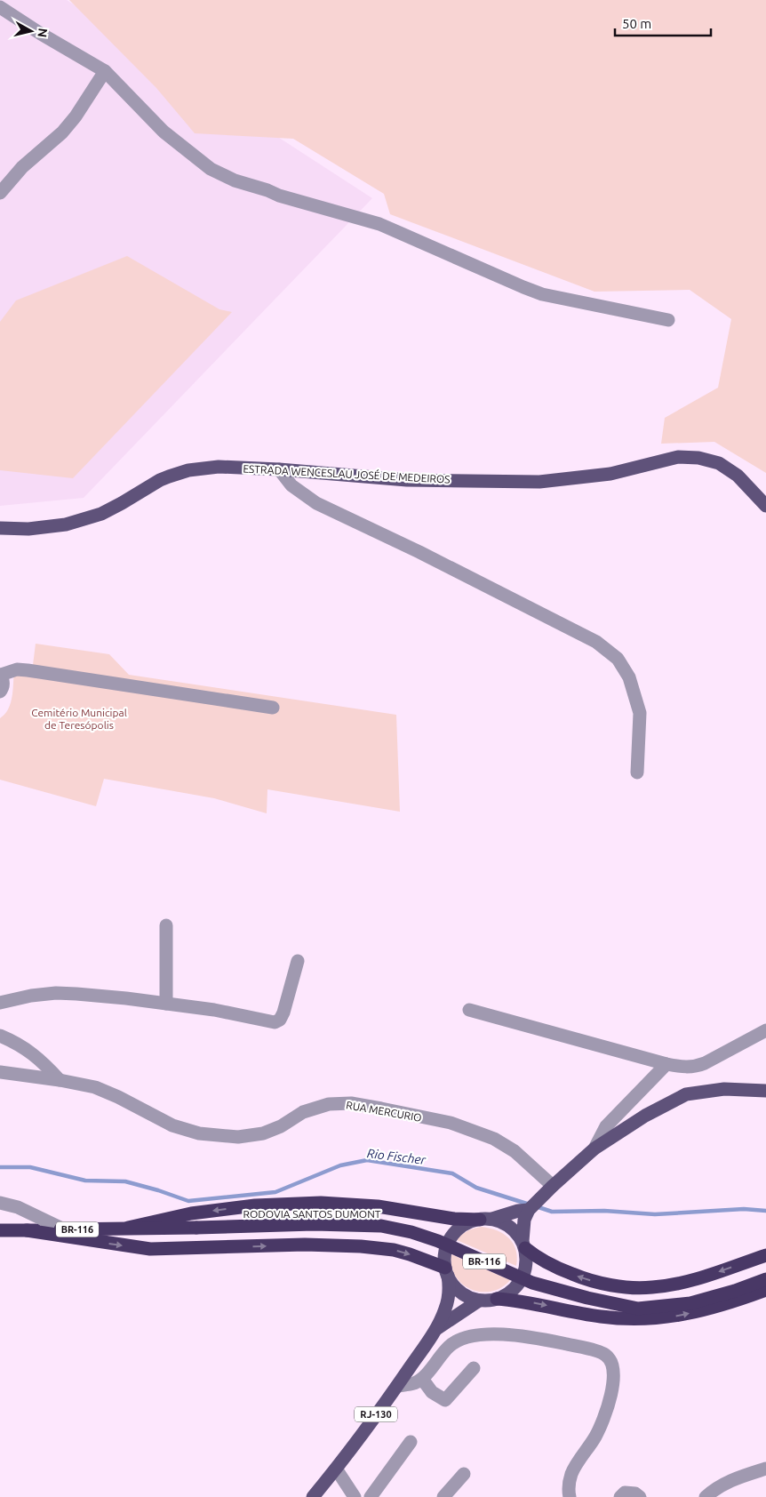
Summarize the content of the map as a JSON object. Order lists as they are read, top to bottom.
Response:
{
  "streets": {
    "highway": ["RODOVIA SANTOS DUMONT", "BR-116"],
    "main road": ["ESTRADA WENCESLAU JOSÉ DE MEDEIROS", "RJ-130"],
    "street": ["RUA MERCURIO"]
  },
  "water": ["Rio Fischer"],
  "parks": ["Cemitério Municipal de Teresópolis"],
  "scale_bar": "50 m",
  "north": "right"
}
